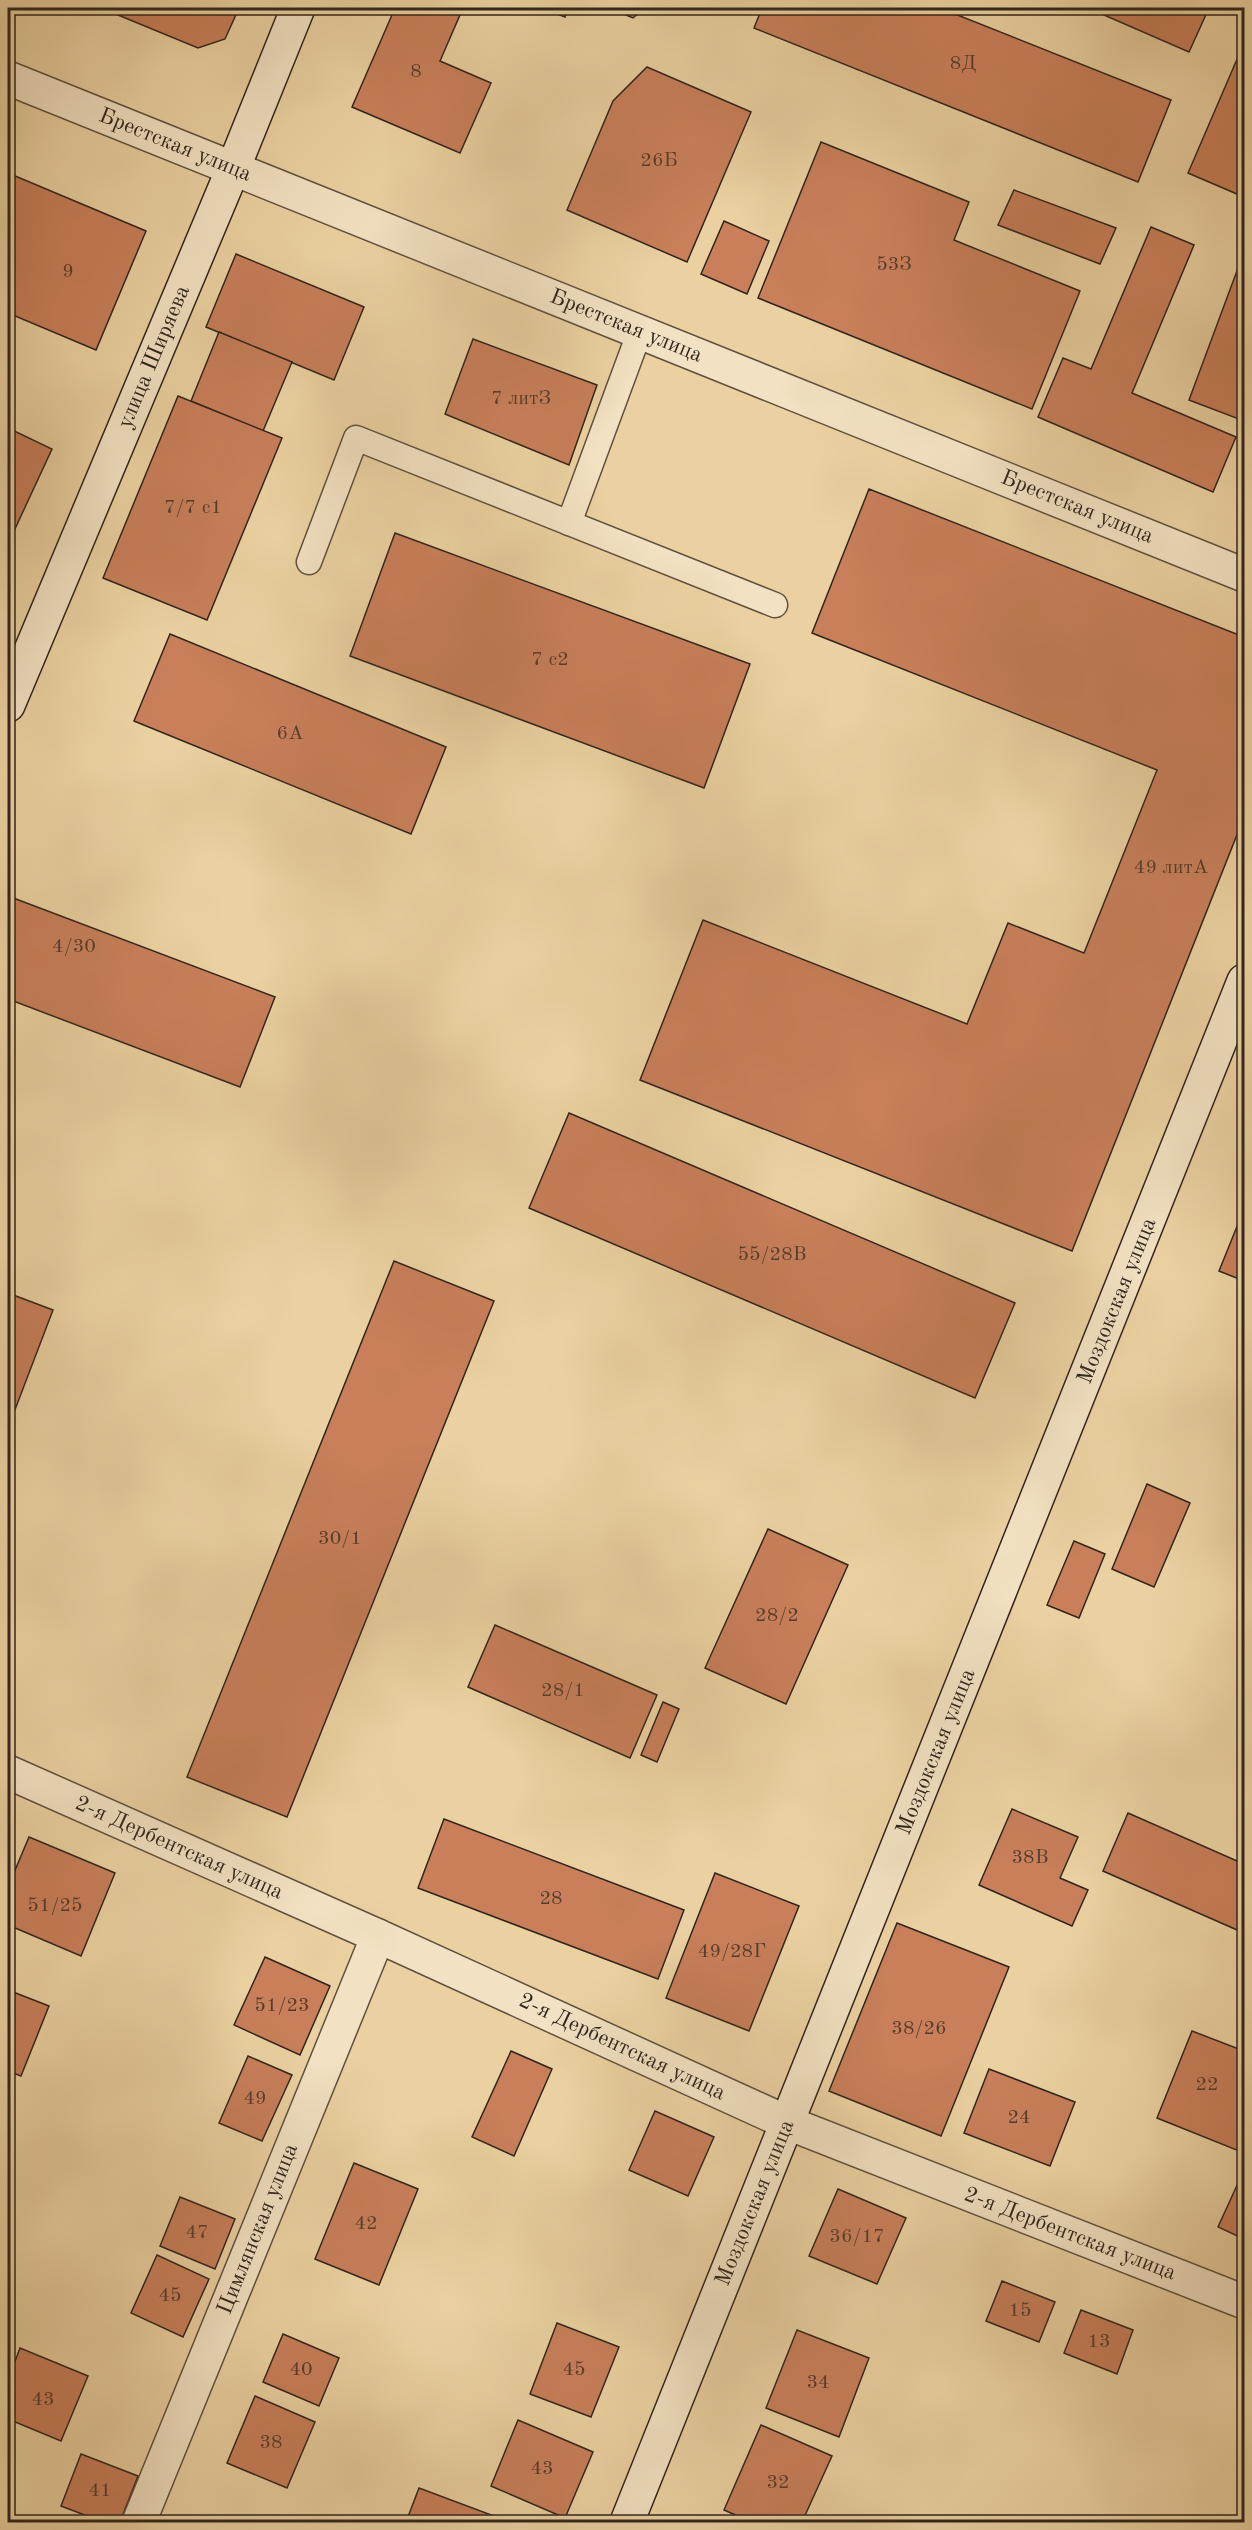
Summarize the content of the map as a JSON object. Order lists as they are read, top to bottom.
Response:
{
  "streets": {
    "street": [
      "Брестская улица",
      "улица Ширяева",
      "Моздокская улица",
      "2-я Дербентская улица",
      "Цимлянская улица"
    ]
  },
  "crossings": [
    ["Брестская улица", "улица Ширяева"],
    ["Моздокская улица", "2-я Дербентская улица"],
    ["2-я Дербентская улица", "Цимлянская улица"]
  ],
  "house_numbers": [
    "8Д",
    "8",
    "26Б",
    "53З",
    "9",
    "7 литЗ",
    "7/7 с1",
    "7 с2",
    "6А",
    "49 литА",
    "4/30",
    "55/28В",
    "30/1",
    "28/2",
    "28/1",
    "38В",
    "28",
    "51/25",
    "49/28Г",
    "51/23",
    "38/26",
    "22",
    "49",
    "24",
    "42",
    "47",
    "36/17",
    "45",
    "15",
    "13",
    "40",
    "45",
    "34",
    "43",
    "38",
    "43",
    "32",
    "41"
  ]
}
